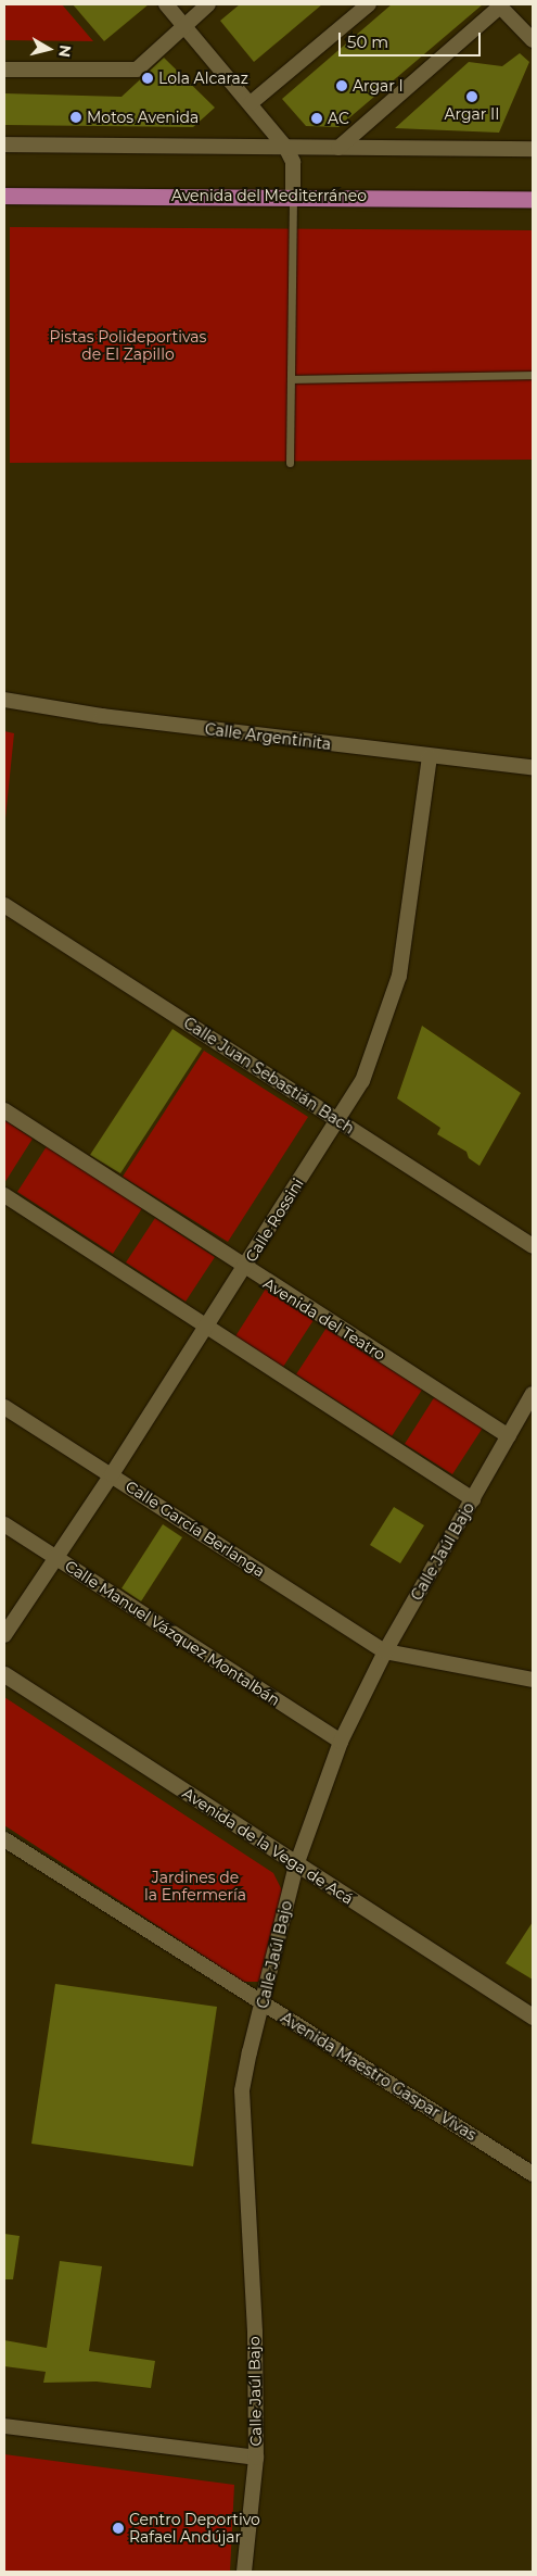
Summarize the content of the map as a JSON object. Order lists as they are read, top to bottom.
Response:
{
  "streets": {
    "main road": ["Avenida del Mediterráneo", "Avenida de la Vega de Acá"],
    "street": [
      "Calle Argentinita",
      "Calle Juan Sebastián Bach",
      "Calle Rossini",
      "Avenida del Teatro",
      "Calle García Berlanga",
      "Calle Jaúl Bajo",
      "Calle Manuel Vázquez Montalbán",
      "Avenida Maestro Gaspar Vivas"
    ]
  },
  "crossings": [
    ["Calle Argentinita", "Calle Rossini"],
    ["Calle Juan Sebastián Bach", "Calle Rossini"],
    ["Calle Rossini", "Avenida del Teatro"],
    ["Calle Rossini", "Calle García Berlanga"],
    ["Calle Rossini", "Calle Manuel Vázquez Montalbán"],
    ["Avenida del Teatro", "Calle Jaúl Bajo"],
    ["Calle García Berlanga", "Calle Jaúl Bajo"],
    ["Calle Jaúl Bajo", "Calle Manuel Vázquez Montalbán"],
    ["Calle Jaúl Bajo", "Avenida de la Vega de Acá"],
    ["Calle Jaúl Bajo", "Avenida Maestro Gaspar Vivas"]
  ],
  "parks": ["Pistas Polideportivas de El Zapillo", "Jardines de la Enfermería"],
  "places": [
    "Lola Alcaraz",
    "Argar I",
    "Argar II",
    "Motos Avenida",
    "AC",
    "Centro Deportivo Rafael Andújar"
  ],
  "scale_bar": "50 m",
  "north": "right"
}
